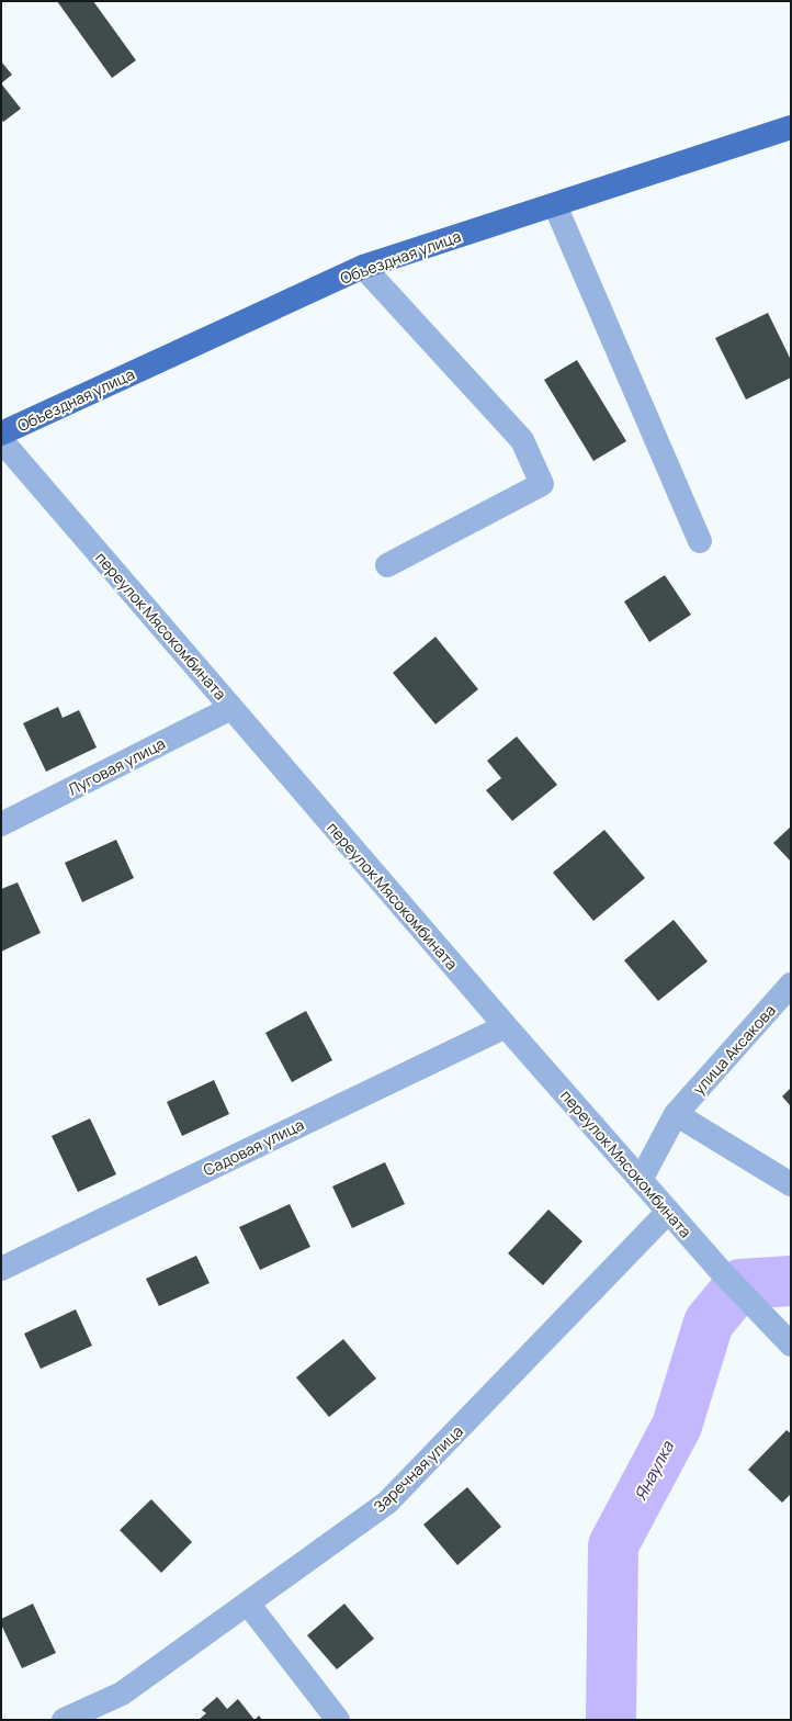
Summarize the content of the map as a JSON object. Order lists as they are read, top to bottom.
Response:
{
  "streets": {
    "main road": ["Объездная улица"],
    "street": [
      "переулок Мясокомбината",
      "Луговая улица",
      "улица Аксакова",
      "Садовая улица",
      "Заречная улица"
    ]
  },
  "crossings": [
    ["переулок Мясокомбината", "Луговая улица"],
    ["переулок Мясокомбината", "улица Аксакова"],
    ["переулок Мясокомбината", "Садовая улица"],
    ["переулок Мясокомбината", "Заречная улица"]
  ],
  "water": ["Янаулка"]
}
